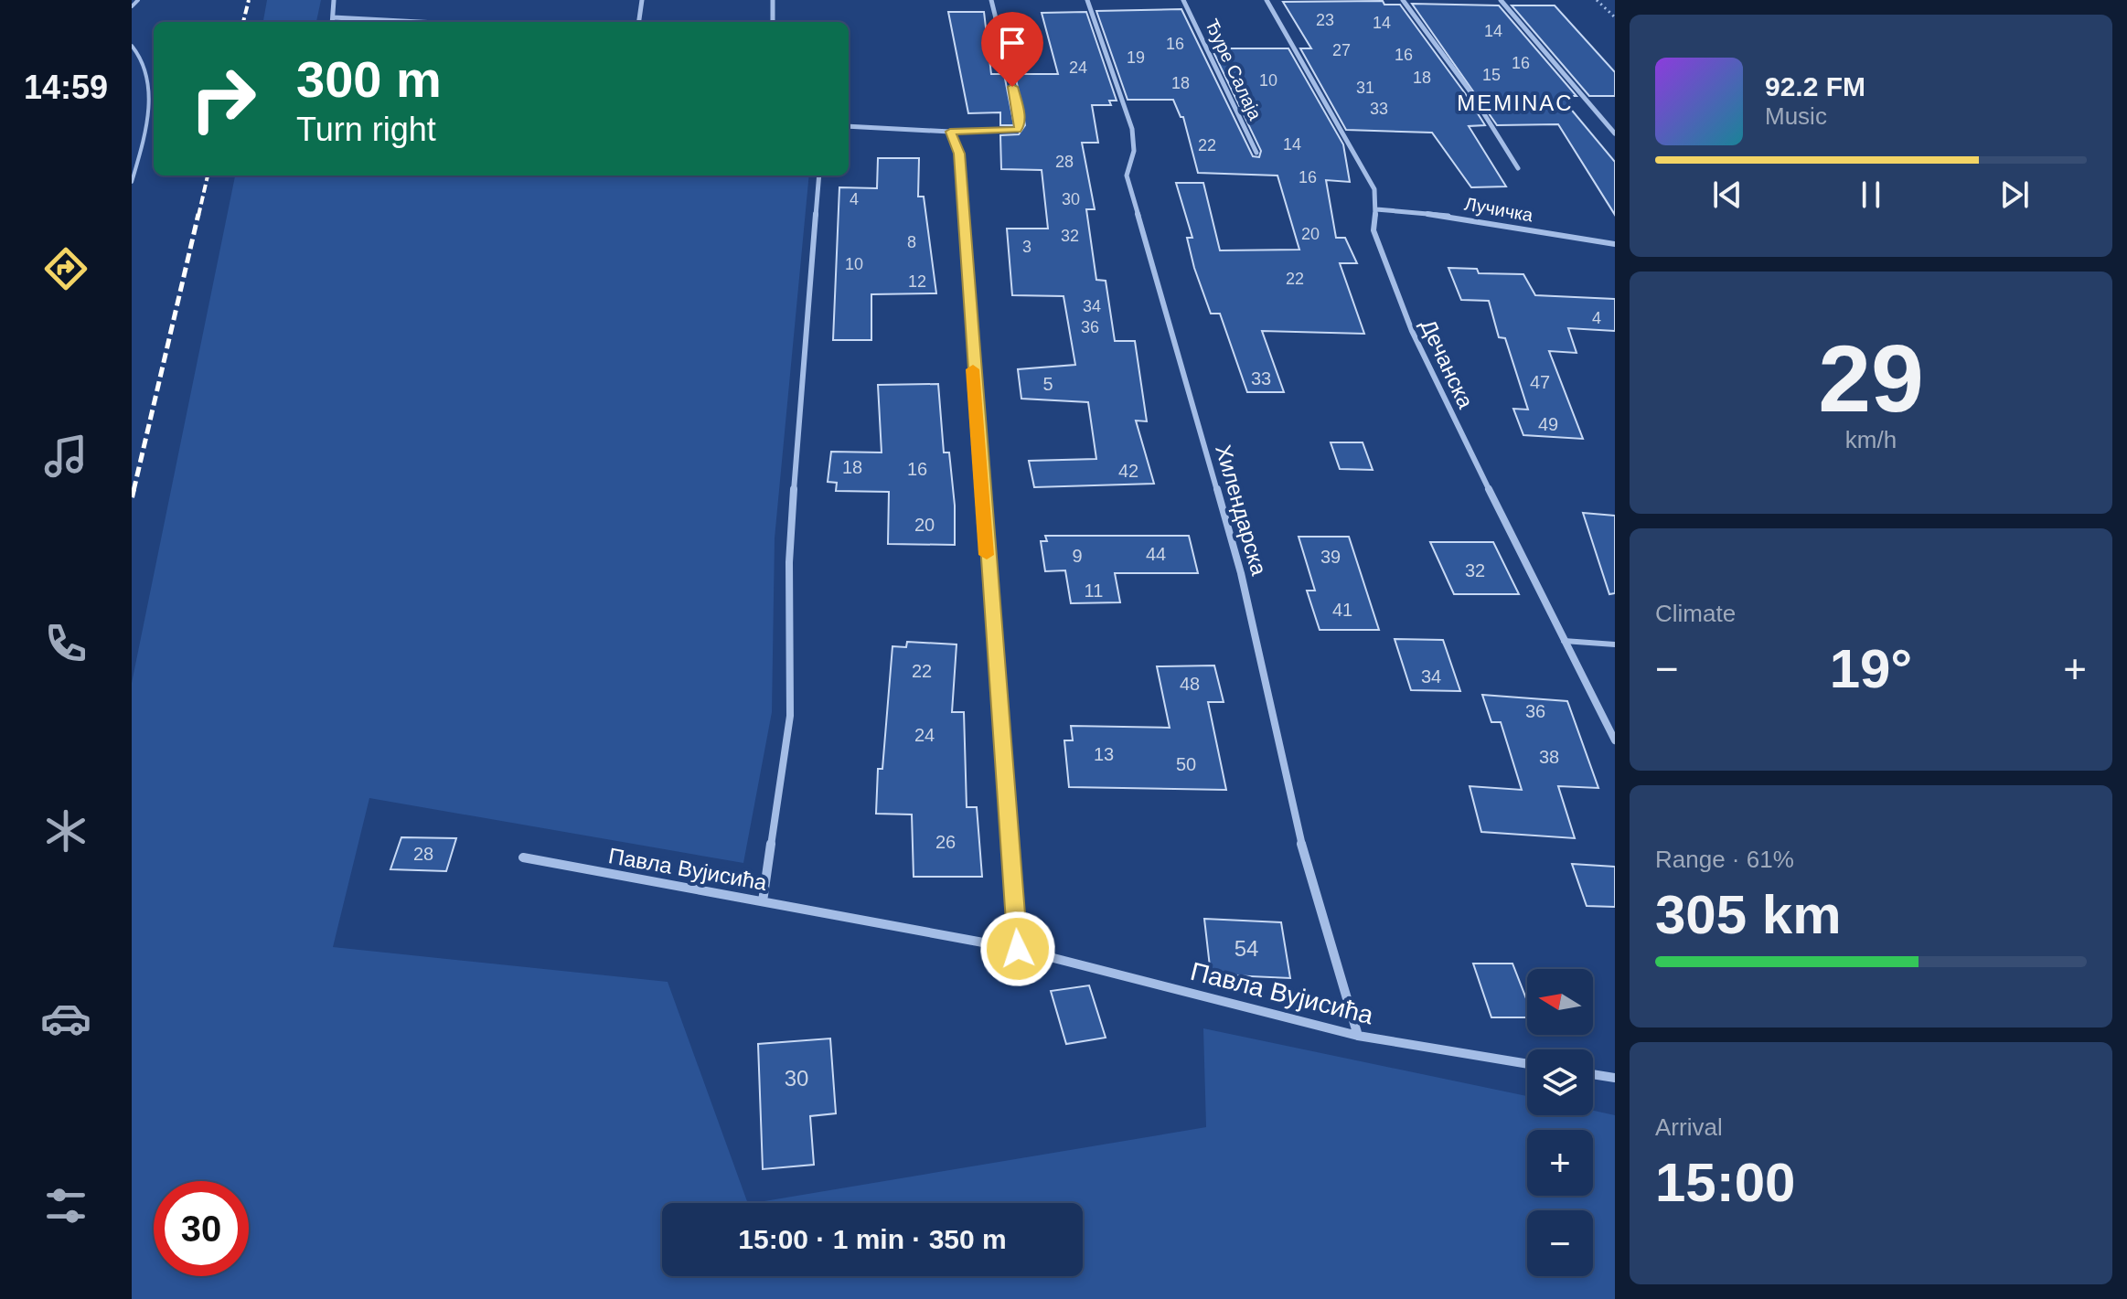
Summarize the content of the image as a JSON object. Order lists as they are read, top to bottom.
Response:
{
  "streets": {
    "street": [
      "Ђуре Салаја",
      "Лучичка",
      "Дечанска",
      "Хилендарска",
      "Павла Вујисића"
    ]
  },
  "crossings": [
    ["Лучичка", "Дечанска"],
    ["Хилендарска", "Павла Вујисића"]
  ],
  "districts": ["MEMINAC"],
  "house_numbers": [
    "23",
    "14",
    "14",
    "16",
    "27",
    "16",
    "19",
    "16",
    "24",
    "15",
    "18",
    "10",
    "18",
    "31",
    "33",
    "14",
    "22",
    "28",
    "16",
    "4",
    "30",
    "20",
    "32",
    "8",
    "3",
    "10",
    "22",
    "12",
    "34",
    "4",
    "36",
    "33",
    "47",
    "5",
    "49",
    "18",
    "16",
    "42",
    "20",
    "44",
    "9",
    "39",
    "32",
    "11",
    "41",
    "22",
    "34",
    "48",
    "36",
    "24",
    "13",
    "38",
    "50",
    "26",
    "28",
    "54",
    "30"
  ],
  "north": "left",
  "page": {
    "tabs": "14:59",
    "turn": ["300 m", "Turn right"],
    "song": ["92.2 FM", "Music"],
    "tile": [
      ["29", "km/h"],
      "Climate",
      ["Range · 61%", "305 km"],
      ["Arrival", "15:00"]
    ],
    "heat": ["−", "19°", "+"],
    "map_buttons": ["+", "−"],
    "limit": "30",
    "trip": "15:00 · 1 min · 350 m"
  }
}
